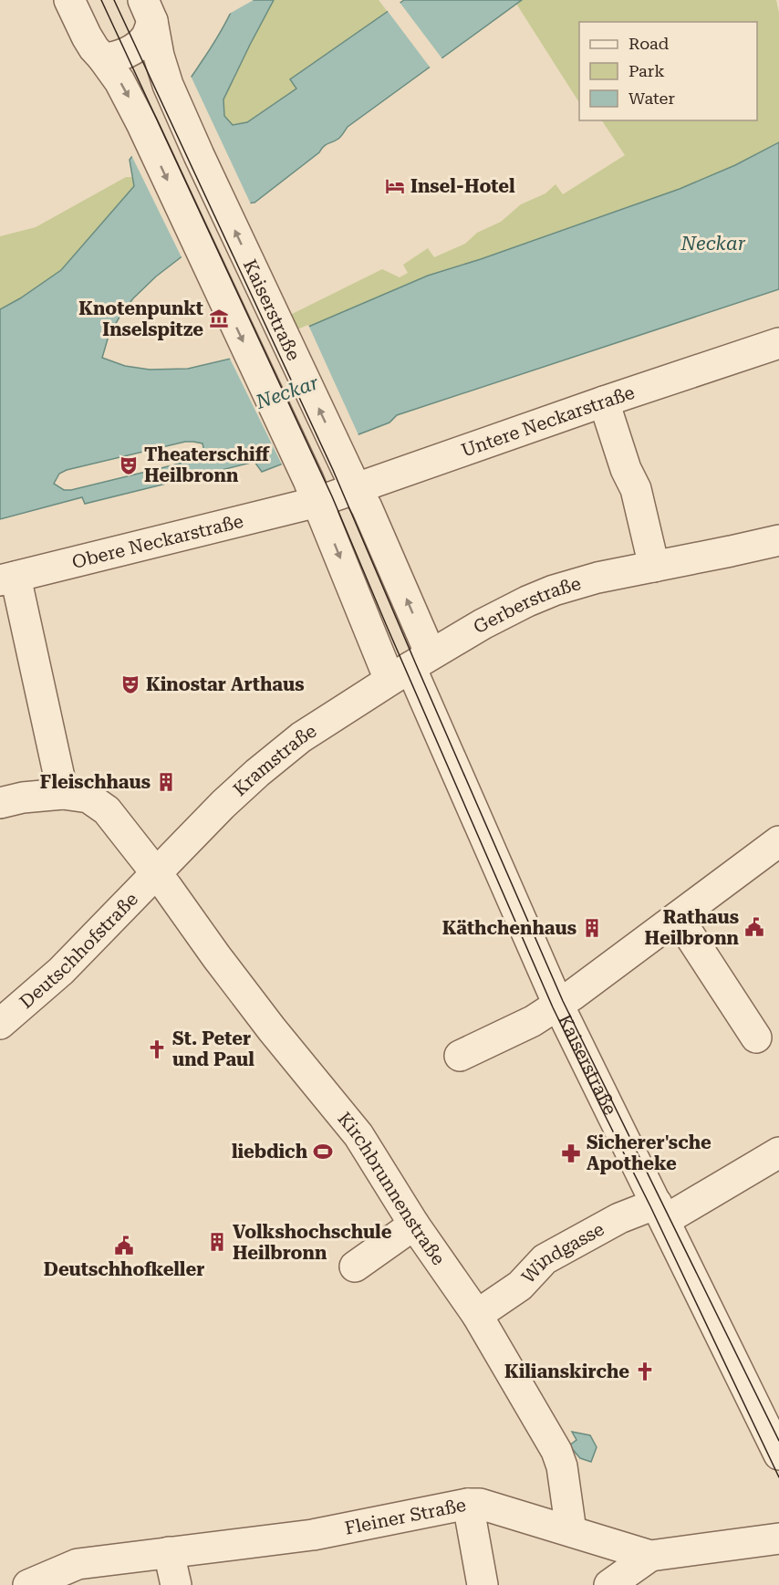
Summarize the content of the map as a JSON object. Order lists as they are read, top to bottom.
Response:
{
  "streets": {
    "street": [
      "Kaiserstraße",
      "Untere Neckarstraße",
      "Obere Neckarstraße",
      "Gerberstraße",
      "Kramstraße",
      "Deutschhofstraße",
      "Kirchbrunnenstraße",
      "Windgasse",
      "Fleiner Straße"
    ]
  },
  "crossings": [
    ["Kaiserstraße", "Untere Neckarstraße"],
    ["Kaiserstraße", "Obere Neckarstraße"],
    ["Kaiserstraße", "Gerberstraße"],
    ["Kaiserstraße", "Kramstraße"],
    ["Kaiserstraße", "Windgasse"],
    ["Untere Neckarstraße", "Obere Neckarstraße"],
    ["Gerberstraße", "Kramstraße"],
    ["Kramstraße", "Deutschhofstraße"],
    ["Kramstraße", "Kirchbrunnenstraße"],
    ["Deutschhofstraße", "Kirchbrunnenstraße"],
    ["Kirchbrunnenstraße", "Windgasse"],
    ["Kirchbrunnenstraße", "Fleiner Straße"]
  ],
  "water": ["Neckar"],
  "places": {
    "hotel": ["Insel-Hotel"],
    "museum": ["Knotenpunkt Inselspitze"],
    "theatre": ["Theaterschiff Heilbronn", "Kinostar Arthaus"],
    "building": ["Fleischhaus", "Käthchenhaus", "Volkshochschule Heilbronn"],
    "public building": ["Rathaus Heilbronn", "Deutschhofkeller"],
    "church": ["St. Peter und Paul", "Kilianskirche"],
    "sports": ["liebdich"],
    "pharmacy": ["Sicherer'sche Apotheke"]
  },
  "legend": ["Road", "Park", "Water"]
}
